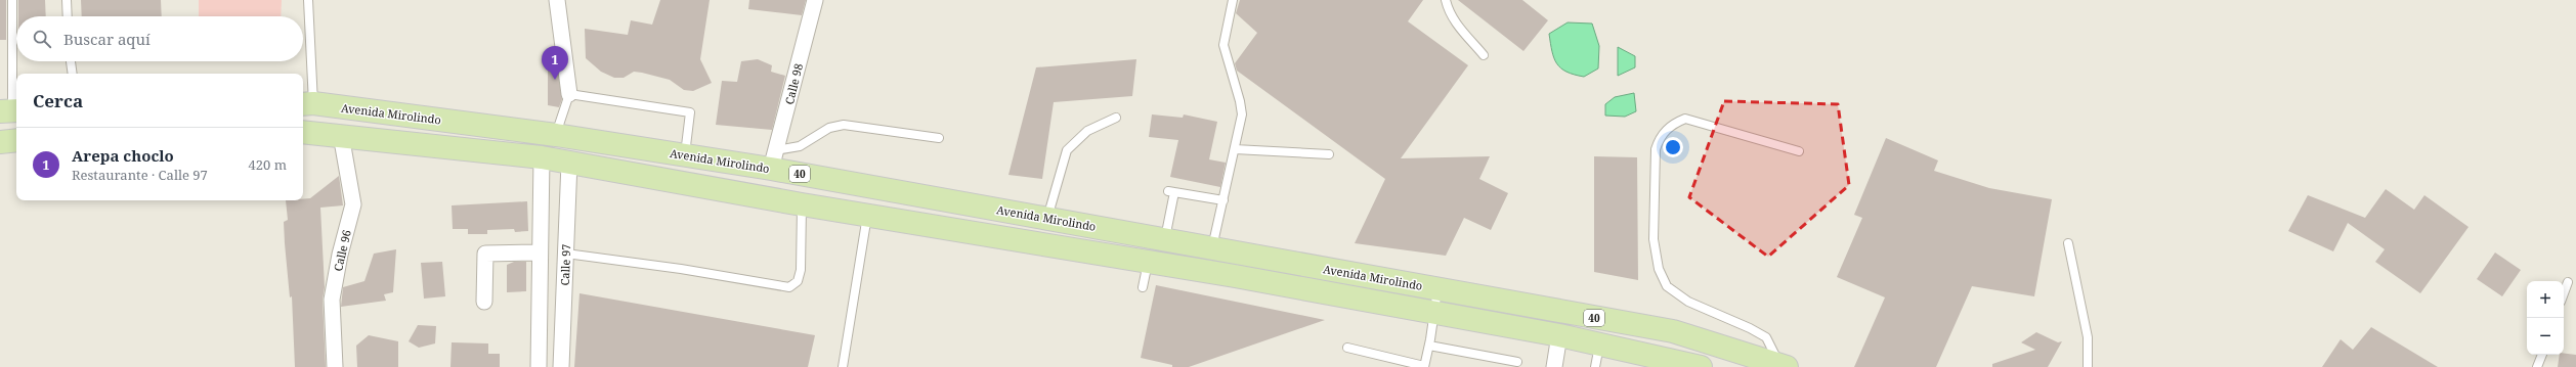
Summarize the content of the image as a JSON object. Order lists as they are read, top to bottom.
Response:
{
  "streets": {
    "main road": ["Avenida Mirolindo", "40"],
    "street": ["Calle 98", "Calle 96", "Calle 97"]
  },
  "crossings": [
    ["Calle 98", "Avenida Mirolindo"]
  ],
  "page": {
    "search": "Buscar aquí",
    "pins": "1",
    "heading": "Cerca",
    "list": [
      {
        "mark": "1",
        "name": "Arepa choclo",
        "note": "Restaurante · Calle 97",
        "value": "420 m"
      }
    ],
    "map_buttons": ["+", "−"]
  }
}
